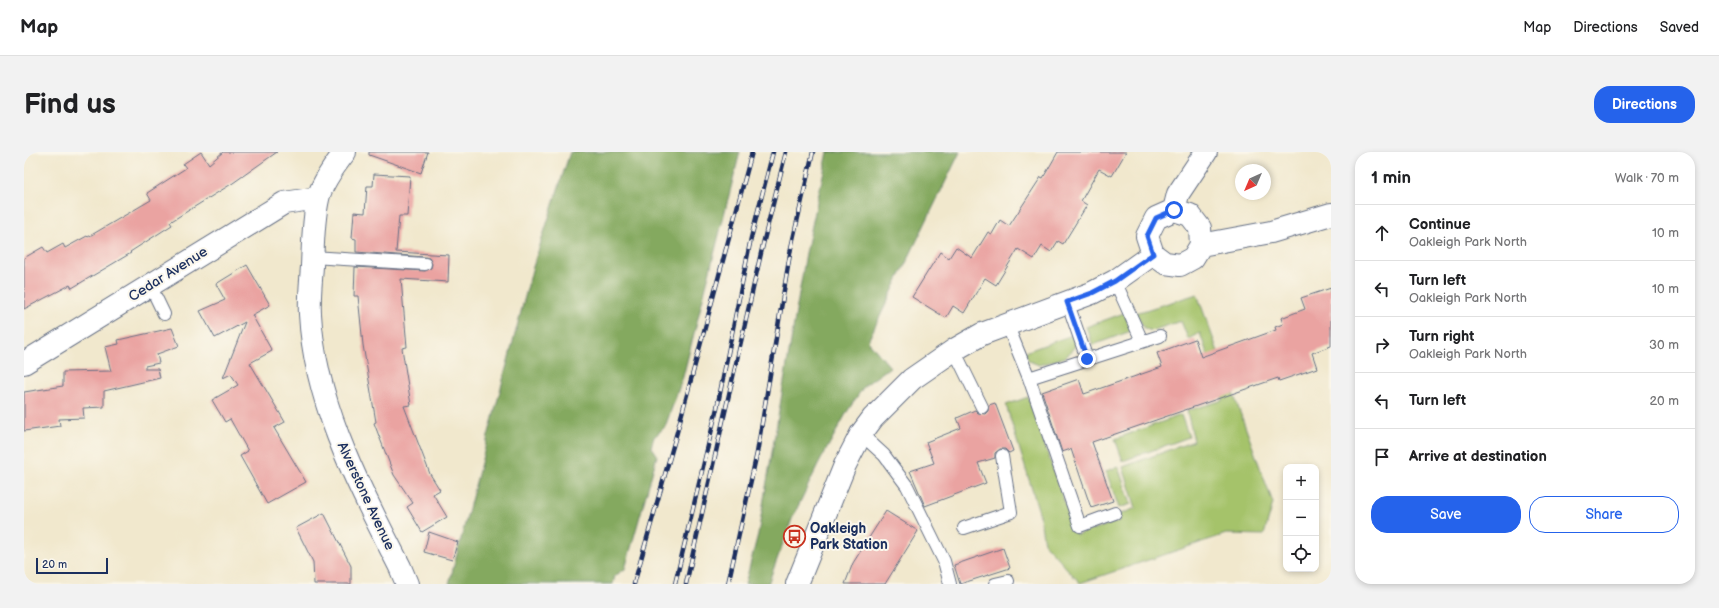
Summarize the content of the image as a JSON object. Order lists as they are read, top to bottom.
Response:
{
  "streets": {
    "street": ["Cedar Avenue", "Alverstone Avenue"]
  },
  "crossings": [
    ["Cedar Avenue", "Alverstone Avenue"]
  ],
  "places": {
    "bus stop": ["Oakleigh Park Station"]
  },
  "scale_bar": "20 m",
  "north": "bottom left",
  "page": {
    "header": "Map",
    "nav": ["Map", "Directions", "Saved"],
    "buttons": [
      "Directions",
      ["Save", "Share"]
    ],
    "title": "Find us",
    "heading": ["1 min", "Walk · 70 m"],
    "list": [
      ["Continue", "Oakleigh Park North", "10 m"],
      ["Turn left", "Oakleigh Park North", "10 m"],
      ["Turn right", "Oakleigh Park North", "30 m"],
      ["Turn left", "20 m"],
      "Arrive at destination"
    ],
    "map_buttons": ["+", "−"],
    "scale": "20 m"
  }
}
